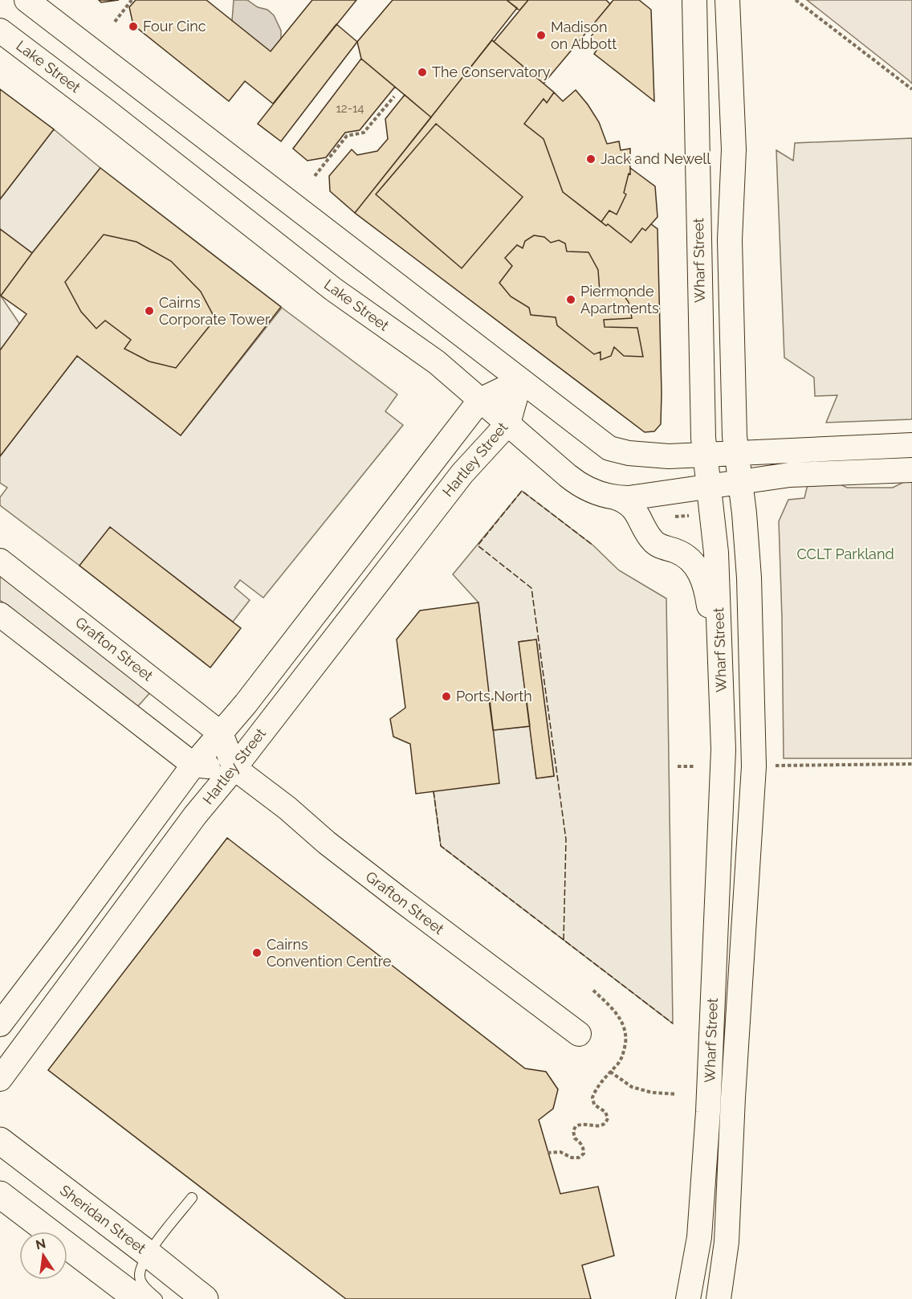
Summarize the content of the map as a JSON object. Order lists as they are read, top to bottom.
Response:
{
  "streets": {
    "highway": ["Sheridan Street"],
    "street": [
      "Lake Street",
      "Wharf Street",
      "Hartley Street",
      "Grafton Street"
    ]
  },
  "crossings": [
    ["Lake Street", "Wharf Street"],
    ["Lake Street", "Hartley Street"],
    ["Hartley Street", "Grafton Street"]
  ],
  "parks": ["CCLT Parkland"],
  "places": [
    "Four Cinc",
    "Madison on Abbott",
    "The Conservatory",
    "Jack and Newell",
    "Piermonde Apartments",
    "Cairns Corporate Tower",
    "Ports North",
    "Cairns Convention Centre"
  ],
  "house_numbers": ["12-14"],
  "north": "top"
}
